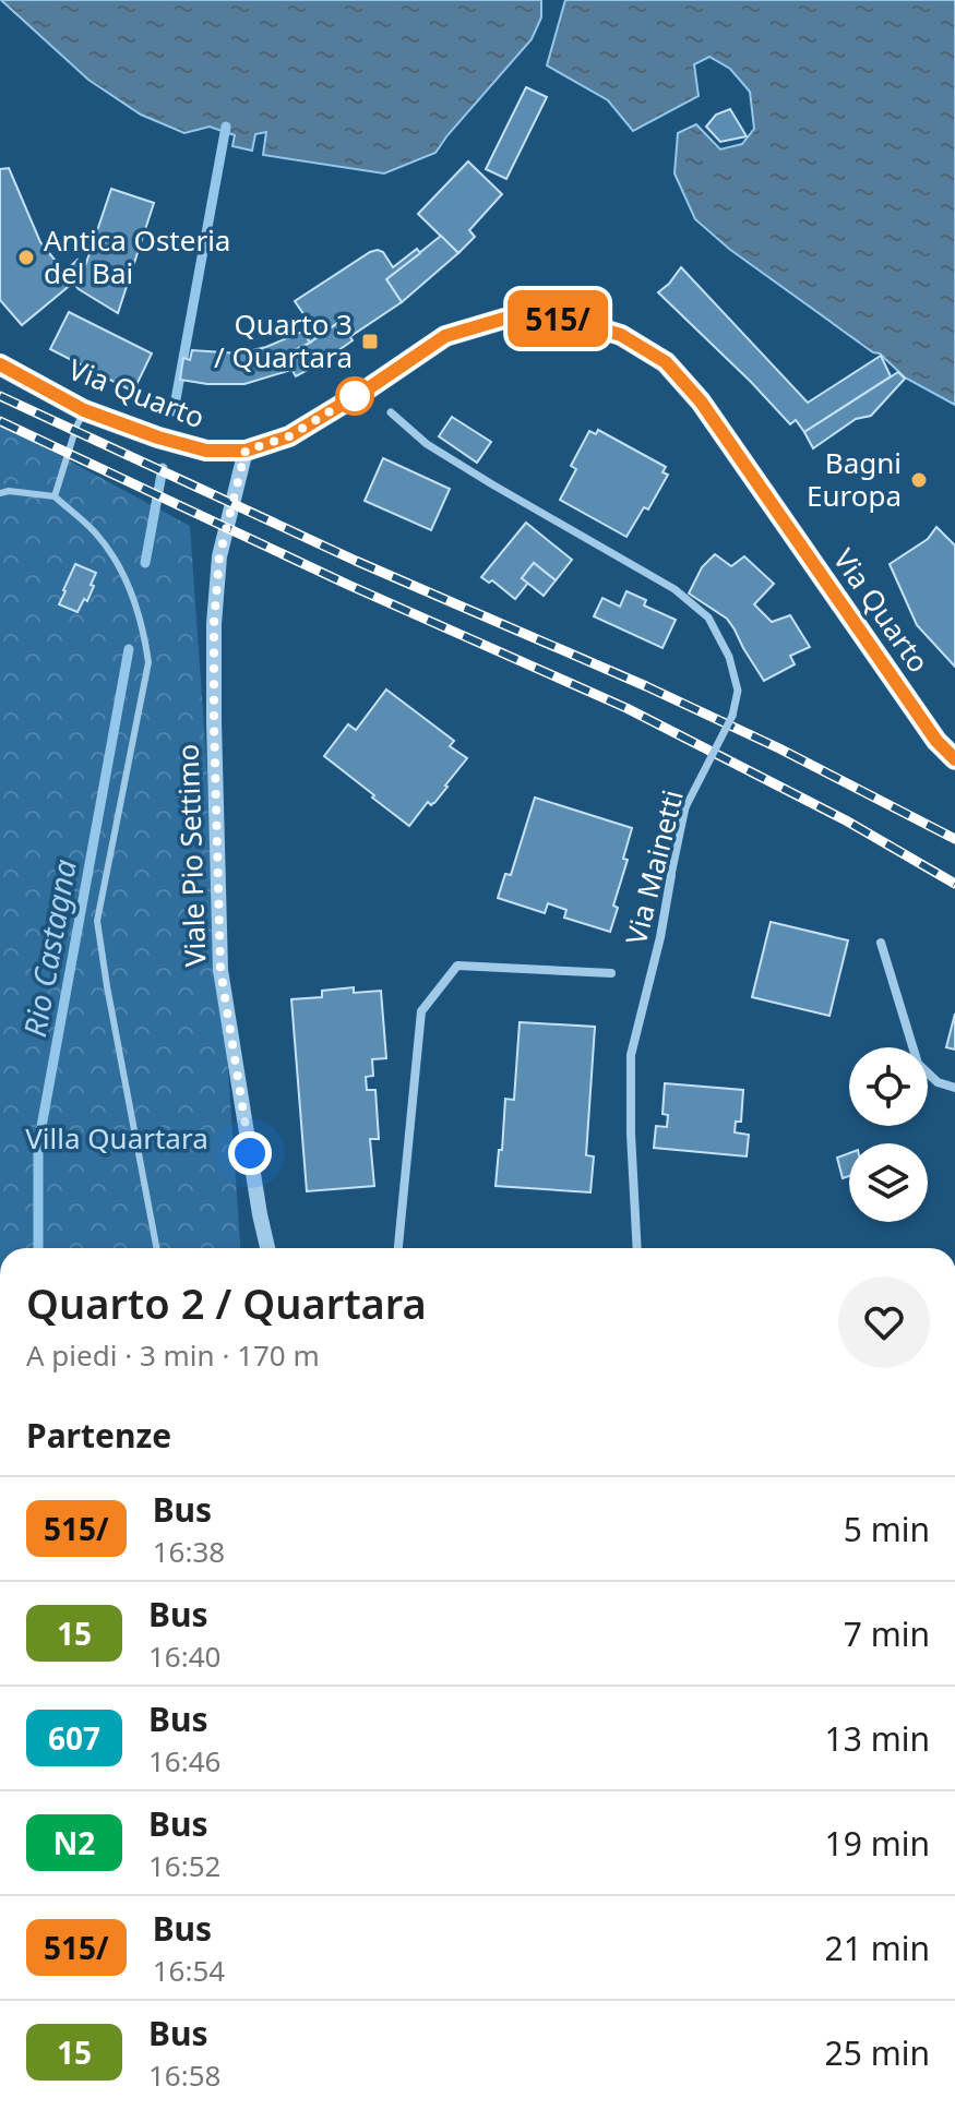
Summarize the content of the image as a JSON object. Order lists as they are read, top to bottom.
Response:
{
  "streets": {
    "main road": ["Via Quarto"],
    "street": ["Viale Pio Settimo", "Via Mainetti"]
  },
  "crossings": [
    ["Via Quarto", "Viale Pio Settimo"]
  ],
  "water": ["Rio Castagna"],
  "parks": ["Villa Quartara"],
  "places": {
    "other": ["Antica Osteria del Bai", "Bagni Europa"],
    "transit": ["Quarto 3 / Quartara"]
  },
  "lines": ["bus line 515/"],
  "page": {
    "on_map": "515/",
    "heading": [
      ["Quarto 2 / Quartara", "A piedi · 3 min · 170 m"],
      "Partenze"
    ],
    "list": [
      {
        "mark": "515/",
        "name": "Bus",
        "note": "16:38",
        "value": "5 min"
      },
      {
        "mark": "15",
        "name": "Bus",
        "note": "16:40",
        "value": "7 min"
      },
      {
        "mark": "607",
        "name": "Bus",
        "note": "16:46",
        "value": "13 min"
      },
      {
        "mark": "N2",
        "name": "Bus",
        "note": "16:52",
        "value": "19 min"
      },
      {
        "mark": "515/",
        "name": "Bus",
        "note": "16:54",
        "value": "21 min"
      },
      {
        "mark": "15",
        "name": "Bus",
        "note": "16:58",
        "value": "25 min"
      }
    ]
  }
}
